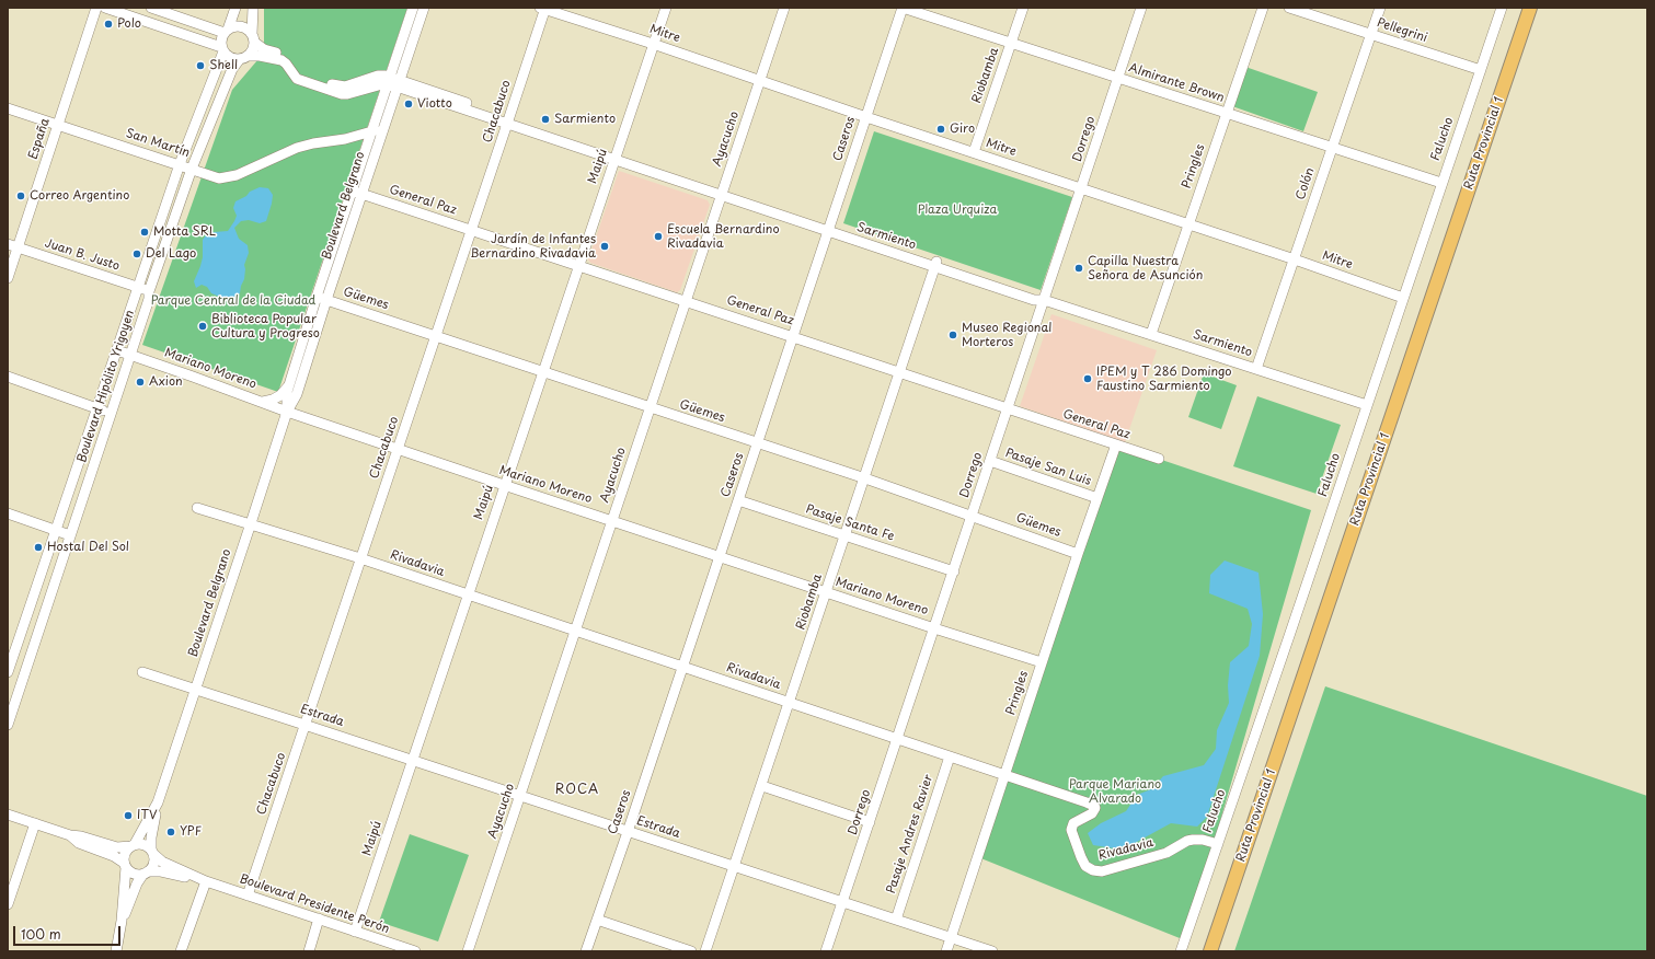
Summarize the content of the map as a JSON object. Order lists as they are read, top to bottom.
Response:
{
  "streets": {
    "main road": ["Ruta Provincial 1"],
    "street": [
      "Pellegrini",
      "Mitre",
      "Riobamba",
      "Almirante Brown",
      "Chacabuco",
      "España",
      "Ayacucho",
      "Caseros",
      "Dorrego",
      "Falucho",
      "San Martín",
      "Maipú",
      "Pringles",
      "Colón",
      "General Paz",
      "Boulevard Belgrano",
      "Sarmiento",
      "Juan B. Justo",
      "Güemes",
      "Mariano Moreno",
      "Boulevard Hipólito Yrigoyen",
      "Pasaje San Luis",
      "Pasaje Santa Fe",
      "Rivadavia",
      "Estrada",
      "Pasaje Andres Ravier",
      "Boulevard Presidente Perón"
    ]
  },
  "crossings": [
    ["Pellegrini", "Falucho"],
    ["Pellegrini", "Colón"],
    ["Mitre", "Riobamba"],
    ["Mitre", "Chacabuco"],
    ["Mitre", "Ayacucho"],
    ["Mitre", "Caseros"],
    ["Mitre", "Dorrego"],
    ["Mitre", "Falucho"],
    ["Mitre", "Maipú"],
    ["Mitre", "Pringles"],
    ["Mitre", "Colón"],
    ["Riobamba", "Almirante Brown"],
    ["Riobamba", "General Paz"],
    ["Riobamba", "Sarmiento"],
    ["Riobamba", "Güemes"],
    ["Riobamba", "Mariano Moreno"],
    ["Riobamba", "Pasaje Santa Fe"],
    ["Riobamba", "Rivadavia"],
    ["Riobamba", "Estrada"],
    ["Almirante Brown", "Caseros"],
    ["Almirante Brown", "Dorrego"],
    ["Almirante Brown", "Falucho"],
    ["Almirante Brown", "Pringles"],
    ["Almirante Brown", "Colón"],
    ["Chacabuco", "General Paz"],
    ["Chacabuco", "Sarmiento"],
    ["Chacabuco", "Güemes"],
    ["Chacabuco", "Mariano Moreno"],
    ["Chacabuco", "Rivadavia"],
    ["Chacabuco", "Estrada"],
    ["Chacabuco", "Boulevard Presidente Perón"],
    ["España", "San Martín"],
    ["España", "Juan B. Justo"],
    ["Ayacucho", "General Paz"],
    ["Ayacucho", "Sarmiento"],
    ["Ayacucho", "Güemes"],
    ["Ayacucho", "Mariano Moreno"],
    ["Ayacucho", "Rivadavia"],
    ["Ayacucho", "Estrada"],
    ["Caseros", "General Paz"],
    ["Caseros", "Sarmiento"],
    ["Caseros", "Güemes"],
    ["Caseros", "Mariano Moreno"],
    ["Caseros", "Pasaje Santa Fe"],
    ["Caseros", "Rivadavia"],
    ["Caseros", "Estrada"],
    ["Dorrego", "General Paz"],
    ["Dorrego", "Sarmiento"],
    ["Dorrego", "Güemes"],
    ["Dorrego", "Mariano Moreno"],
    ["Dorrego", "Pasaje San Luis"],
    ["Dorrego", "Pasaje Santa Fe"],
    ["Dorrego", "Rivadavia"],
    ["Dorrego", "Estrada"],
    ["Falucho", "Sarmiento"],
    ["Falucho", "Rivadavia"],
    ["San Martín", "Boulevard Belgrano"],
    ["San Martín", "Boulevard Hipólito Yrigoyen"],
    ["Maipú", "General Paz"],
    ["Maipú", "Sarmiento"],
    ["Maipú", "Güemes"],
    ["Maipú", "Mariano Moreno"],
    ["Maipú", "Rivadavia"],
    ["Maipú", "Estrada"],
    ["Maipú", "Boulevard Presidente Perón"],
    ["Pringles", "General Paz"],
    ["Pringles", "Sarmiento"],
    ["Pringles", "Güemes"],
    ["Pringles", "Mariano Moreno"],
    ["Pringles", "Pasaje San Luis"],
    ["Pringles", "Rivadavia"],
    ["Pringles", "Estrada"],
    ["Colón", "Sarmiento"],
    ["General Paz", "Boulevard Belgrano"],
    ["Boulevard Belgrano", "Sarmiento"],
    ["Boulevard Belgrano", "Güemes"],
    ["Boulevard Belgrano", "Mariano Moreno"],
    ["Boulevard Belgrano", "Rivadavia"],
    ["Boulevard Belgrano", "Estrada"],
    ["Boulevard Belgrano", "Boulevard Presidente Perón"],
    ["Juan B. Justo", "Boulevard Hipólito Yrigoyen"],
    ["Mariano Moreno", "Boulevard Hipólito Yrigoyen"],
    ["Rivadavia", "Pasaje Andres Ravier"],
    ["Estrada", "Pasaje Andres Ravier"]
  ],
  "districts": ["ROCA"],
  "parks": ["Plaza Urquiza", "Parque Central de la Ciudad", "Parque Mariano Alvarado"],
  "places": [
    "Polo",
    "Shell",
    "Viotto",
    "Sarmiento",
    "Giro",
    "Correo Argentino",
    "Motta SRL",
    "Escuela Bernardino Rivadavia",
    "Jardín de Infantes Bernardino Rivadavia",
    "Del Lago",
    "Capilla Nuestra Señora de Asunción",
    "Biblioteca Popular Cultura y Progreso",
    "Museo Regional Morteros",
    "IPEM y T 286 Domingo Faustino Sarmiento",
    "Axion",
    "Hostal Del Sol",
    "ITV",
    "YPF"
  ],
  "scale_bar": "100 m"
}
